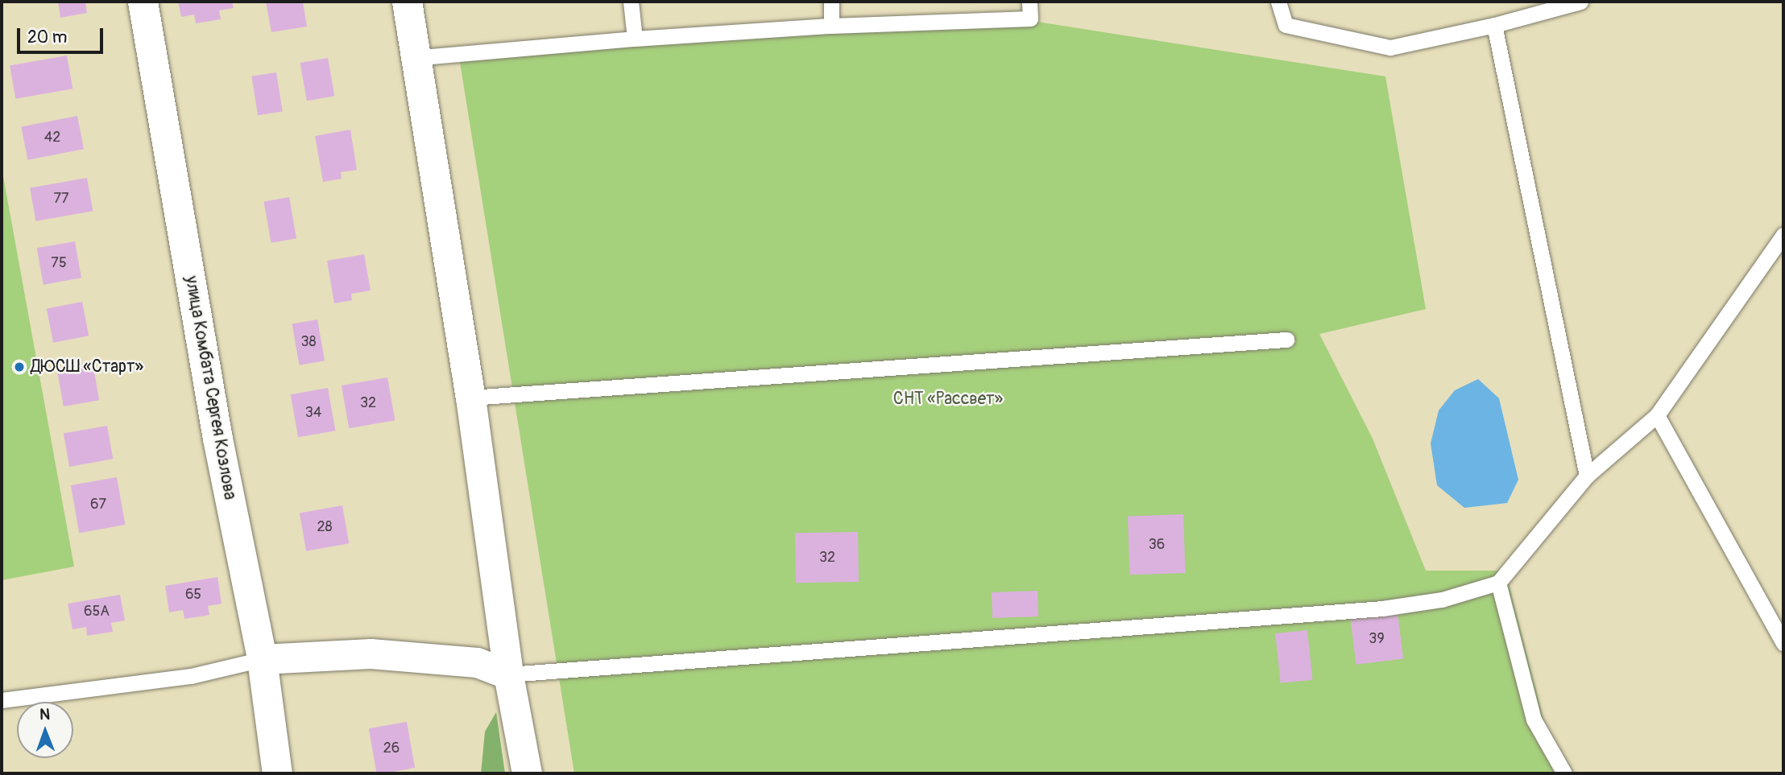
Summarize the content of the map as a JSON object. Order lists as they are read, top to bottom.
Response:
{
  "streets": {
    "street": ["улица Комбата Сергея Козлова"]
  },
  "parks": ["СНТ «Рассвет»"],
  "places": ["ДЮСШ «Старт»"],
  "house_numbers": [
    "42",
    "77",
    "75",
    "38",
    "32",
    "34",
    "67",
    "28",
    "36",
    "32",
    "65",
    "65А",
    "39",
    "26"
  ],
  "scale_bar": "20 m",
  "north": "top"
}
